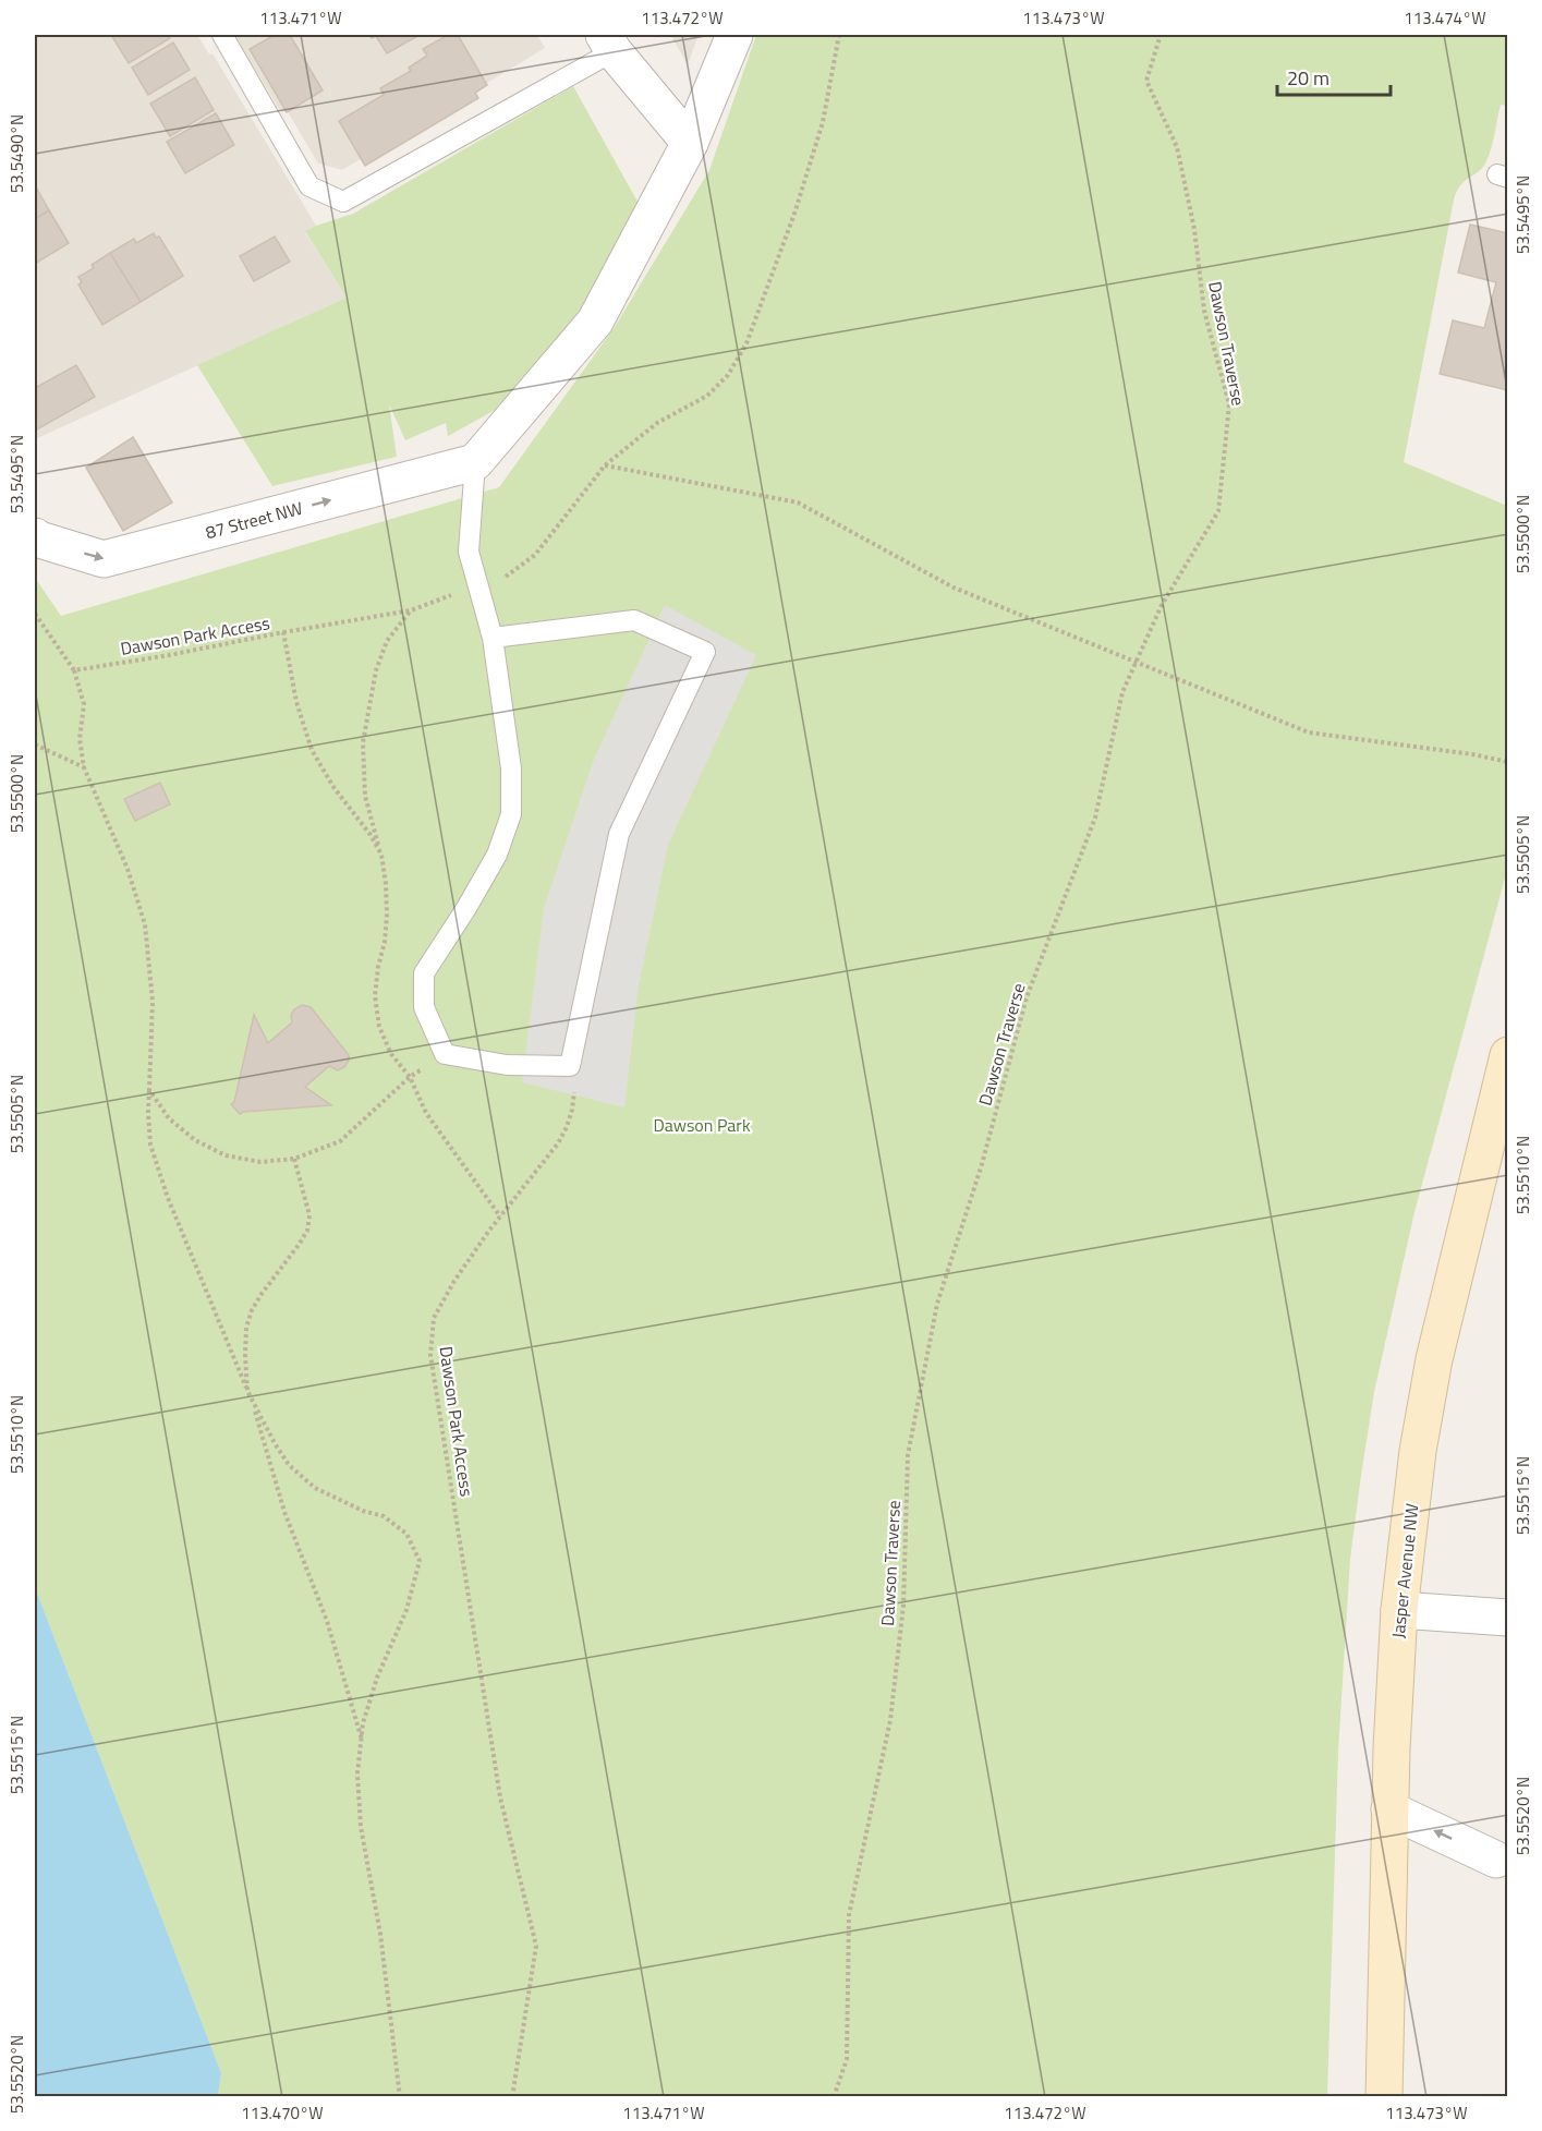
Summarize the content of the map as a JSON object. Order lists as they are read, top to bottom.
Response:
{
  "streets": {
    "main road": ["Jasper Avenue NW"],
    "street": ["87 Street NW"],
    "path": ["Dawson Traverse", "Dawson Park Access"]
  },
  "one_way": ["87 Street NW"],
  "parks": ["Dawson Park"],
  "scale_bar": "20 m",
  "coordinates": [
    "113.471°W",
    "113.472°W",
    "113.473°W",
    "113.474°W",
    "53.5490°N",
    "53.5495°N",
    "53.5500°N",
    "53.5505°N",
    "53.5510°N",
    "53.5515°N",
    "53.5520°N",
    "113.470°W"
  ]
}
